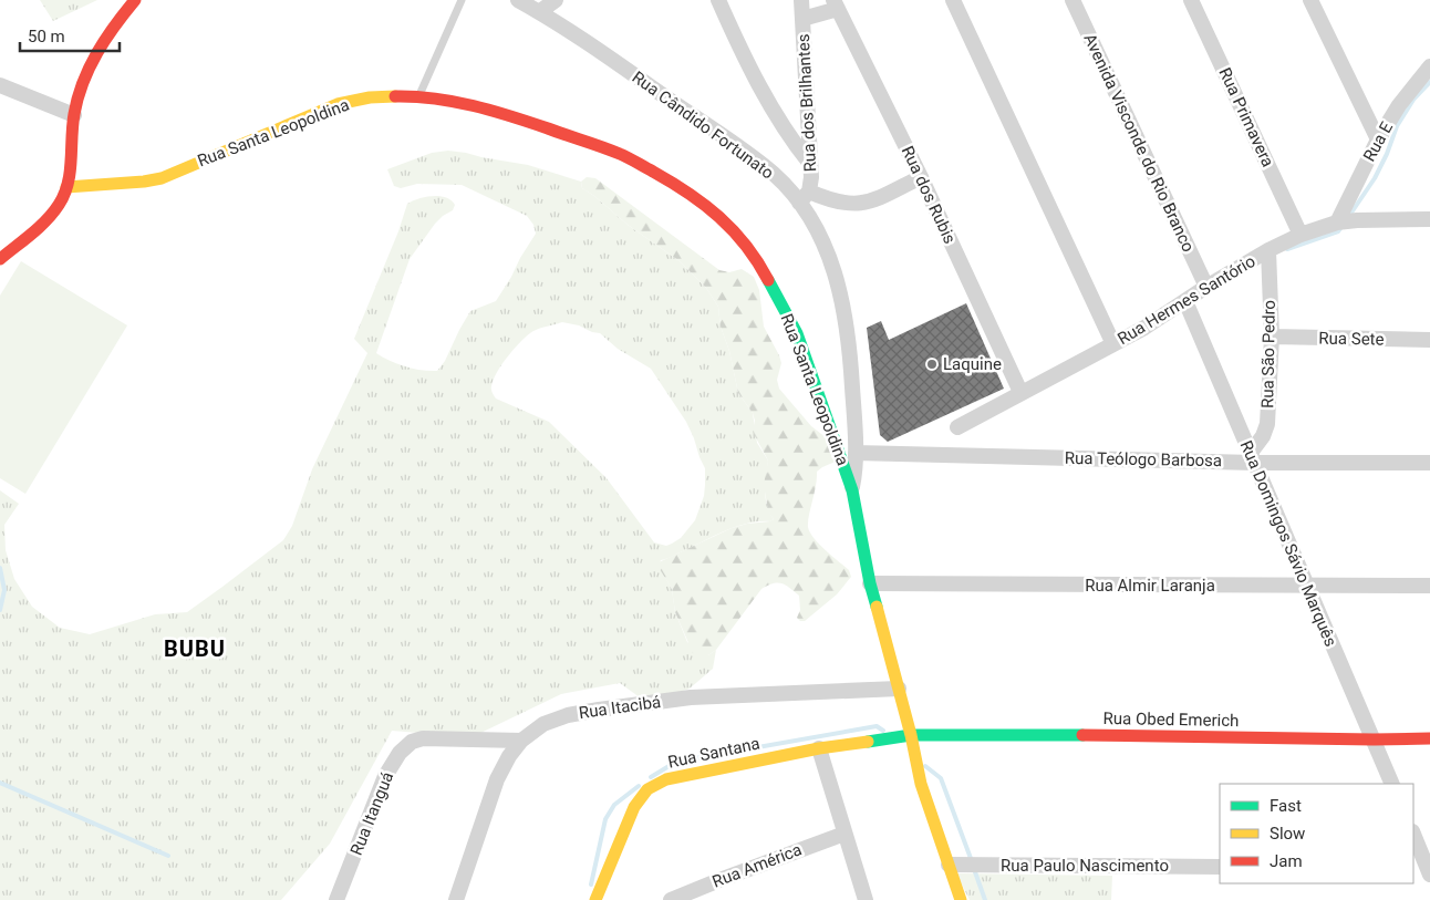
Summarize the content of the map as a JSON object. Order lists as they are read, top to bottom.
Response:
{
  "streets": {
    "street": [
      "Rua dos Brilhantes",
      "Rua Primavera",
      "Rua Cândido Fortunato",
      "Rua Santa Leopoldina",
      "Rua E",
      "Avenida Visconde do Rio Branco",
      "Rua dos Rubis",
      "Rua Hermes Santório",
      "Rua Sete",
      "Rua São Pedro",
      "Rua Teólogo Barbosa",
      "Rua Domingos Sávio Marquês",
      "Rua Almir Laranja",
      "Rua Itacibá",
      "Rua Obed Emerich",
      "Rua Santana",
      "Rua Itanguá",
      "Rua América",
      "Rua Paulo Nascimento"
    ]
  },
  "crossings": [
    ["Rua dos Brilhantes", "Rua Cândido Fortunato"],
    ["Rua Primavera", "Rua Hermes Santório"],
    ["Rua Cândido Fortunato", "Rua Santa Leopoldina"],
    ["Rua Cândido Fortunato", "Rua Teólogo Barbosa"],
    ["Rua Santa Leopoldina", "Rua Almir Laranja"],
    ["Rua Santa Leopoldina", "Rua Itacibá"],
    ["Rua Santa Leopoldina", "Rua Obed Emerich"],
    ["Rua Santa Leopoldina", "Rua Santana"],
    ["Rua Santa Leopoldina", "Rua Paulo Nascimento"],
    ["Rua E", "Rua Hermes Santório"],
    ["Avenida Visconde do Rio Branco", "Rua Hermes Santório"],
    ["Rua dos Rubis", "Rua Hermes Santório"],
    ["Rua Hermes Santório", "Rua São Pedro"],
    ["Rua Hermes Santório", "Rua Domingos Sávio Marquês"],
    ["Rua Sete", "Rua São Pedro"],
    ["Rua São Pedro", "Rua Teólogo Barbosa"],
    ["Rua São Pedro", "Rua Domingos Sávio Marquês"],
    ["Rua Teólogo Barbosa", "Rua Domingos Sávio Marquês"],
    ["Rua Domingos Sávio Marquês", "Rua Almir Laranja"],
    ["Rua Domingos Sávio Marquês", "Rua Obed Emerich"],
    ["Rua Itacibá", "Rua Itanguá"],
    ["Rua Obed Emerich", "Rua Santana"]
  ],
  "districts": ["BUBU"],
  "places": ["Laquine"],
  "legend": ["Fast", "Slow", "Jam"],
  "scale_bar": "50 m"
}
